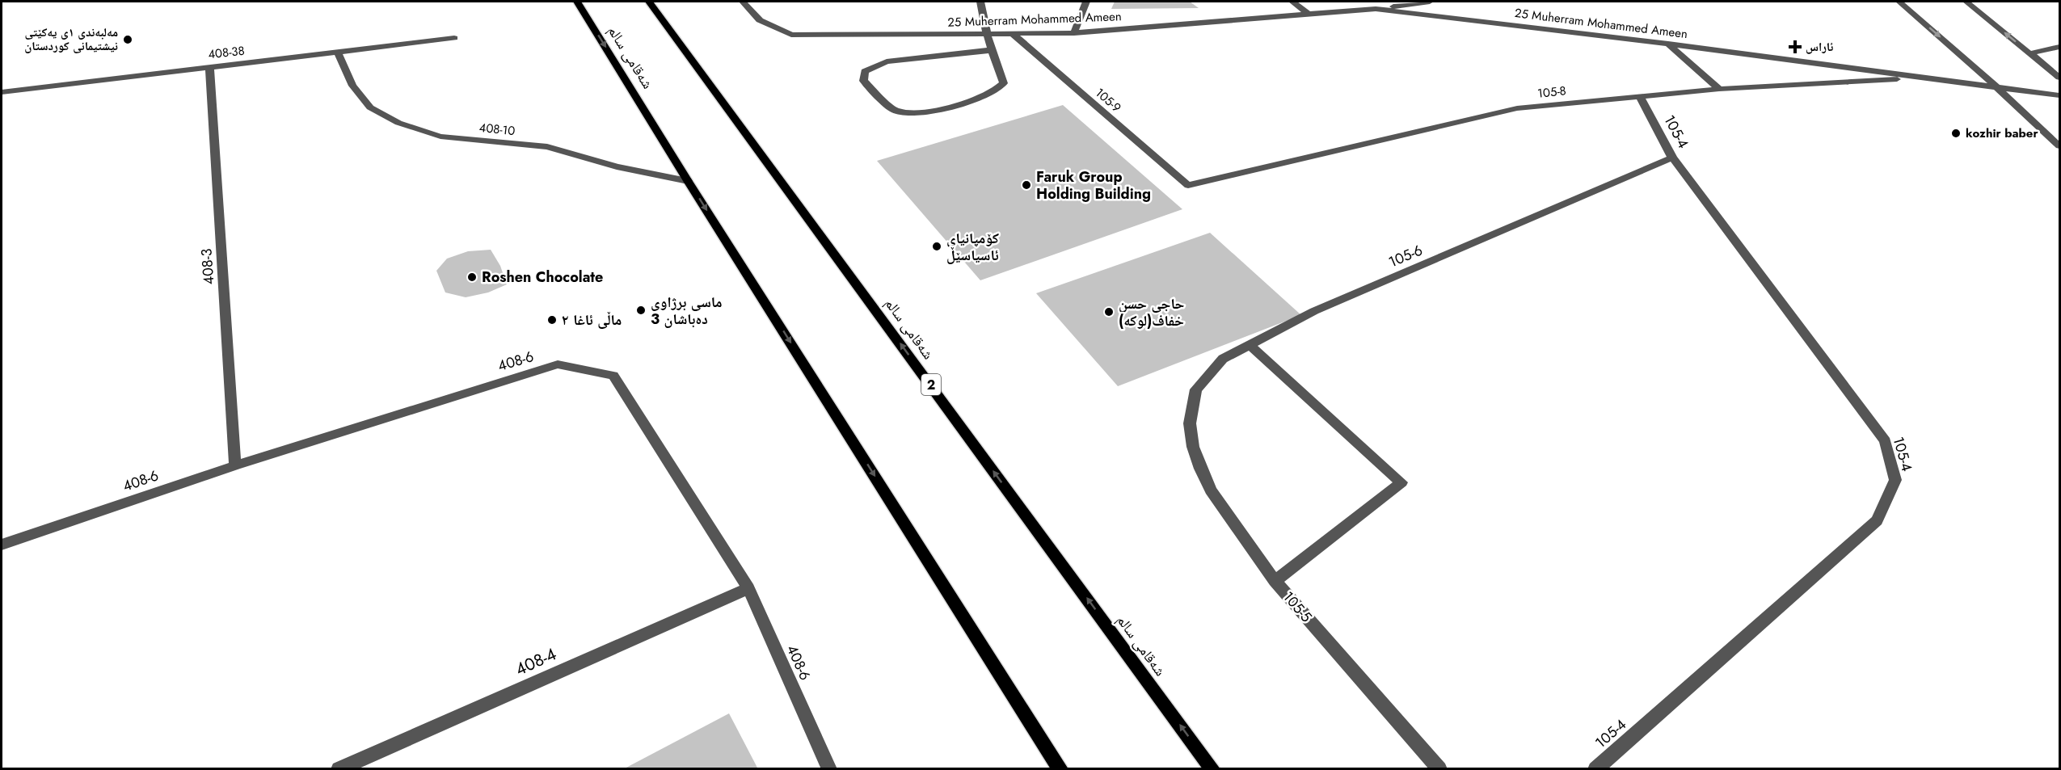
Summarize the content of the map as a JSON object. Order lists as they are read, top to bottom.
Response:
{
  "streets": {
    "main road": ["شەقامی سالم", "2"],
    "street": [
      "25 Muherram Mohammed Ameen",
      "408-38",
      "105-8",
      "105-9",
      "408-10",
      "105-4",
      "105-6",
      "408-3",
      "408-6",
      "105-5",
      "408-4"
    ]
  },
  "crossings": [
    ["25 Muherram Mohammed Ameen", "105-8"],
    ["25 Muherram Mohammed Ameen", "105-9"],
    ["408-38", "408-10"],
    ["408-38", "408-3"],
    ["شەقامی سالم", "408-10"],
    ["105-8", "105-9"],
    ["105-8", "105-4"],
    ["105-4", "105-6"],
    ["105-6", "105-5"],
    ["408-3", "408-6"],
    ["408-6", "408-4"]
  ],
  "places": {
    "other": [
      "مەلبەندی ١ی یەکێتی نیشتیمانی کوردستان",
      "kozhir baber",
      "Faruk Group Holding Building",
      "کۆمپانیای ئاسیاسێڵ",
      "Roshen Chocolate",
      "ماسی برژاوی دەباشان 3",
      "حاجی حسن (لوکه)خفاف",
      "ماڵی ئاغا ۲"
    ],
    "health": ["ئاراس"]
  }
}
